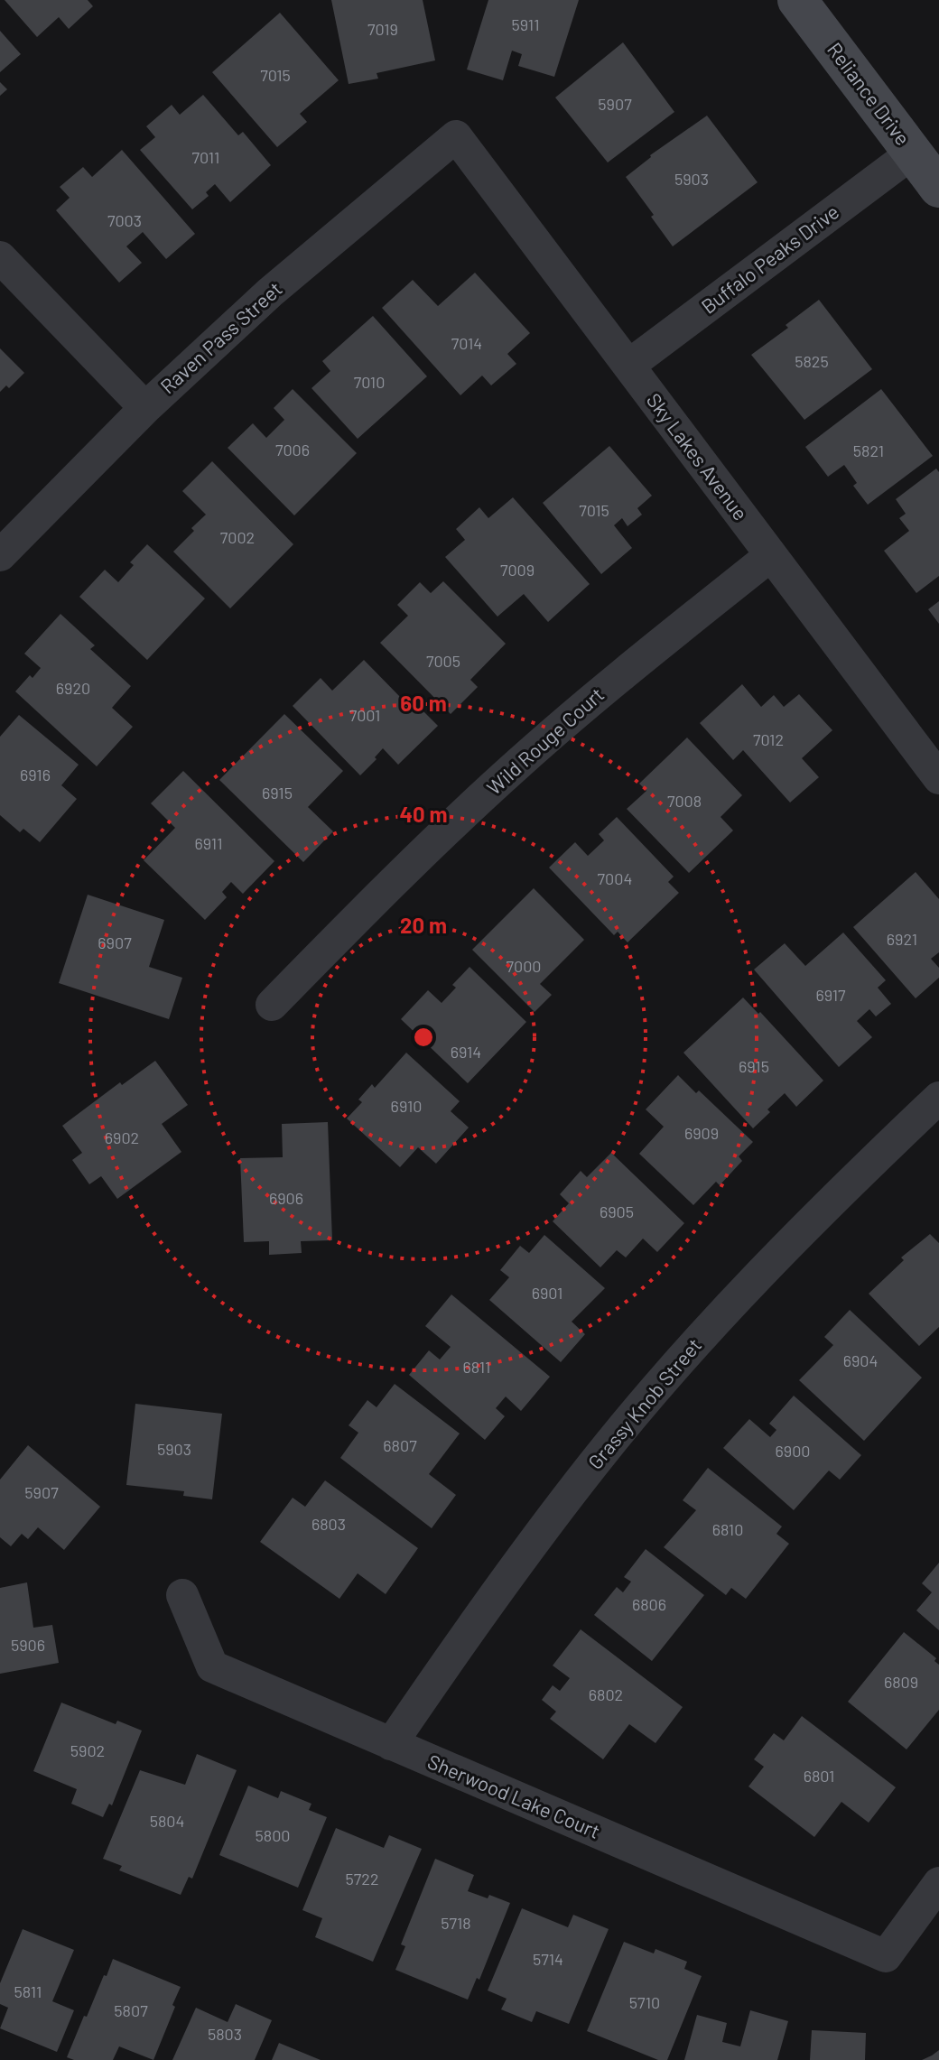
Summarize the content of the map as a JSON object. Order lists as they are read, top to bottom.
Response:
{
  "streets": {
    "street": [
      "Reliance Drive",
      "Buffalo Peaks Drive",
      "Raven Pass Street",
      "Sky Lakes Avenue",
      "Wild Rouge Court",
      "Grassy Knob Street",
      "Sherwood Lake Court"
    ]
  },
  "crossings": [
    ["Reliance Drive", "Buffalo Peaks Drive"],
    ["Buffalo Peaks Drive", "Sky Lakes Avenue"],
    ["Raven Pass Street", "Sky Lakes Avenue"],
    ["Sky Lakes Avenue", "Wild Rouge Court"],
    ["Grassy Knob Street", "Sherwood Lake Court"]
  ],
  "house_numbers": [
    "5911",
    "7019",
    "7015",
    "5907",
    "7011",
    "5903",
    "7003",
    "7014",
    "5825",
    "7010",
    "7006",
    "5821",
    "7015",
    "7002",
    "7009",
    "7005",
    "6920",
    "7001",
    "7012",
    "6916",
    "6915",
    "7008",
    "6911",
    "7004",
    "6921",
    "6907",
    "7000",
    "6917",
    "6914",
    "6915",
    "6910",
    "6909",
    "6902",
    "6906",
    "6905",
    "6901",
    "6904",
    "6811",
    "6807",
    "5903",
    "6900",
    "5907",
    "6803",
    "6810",
    "6806",
    "5906",
    "6809",
    "6802",
    "5902",
    "6801",
    "5804",
    "5800",
    "5722",
    "5718",
    "5714",
    "5811",
    "5710",
    "5807",
    "5803"
  ],
  "rings": ["60 m", "40 m", "20 m"]
}
